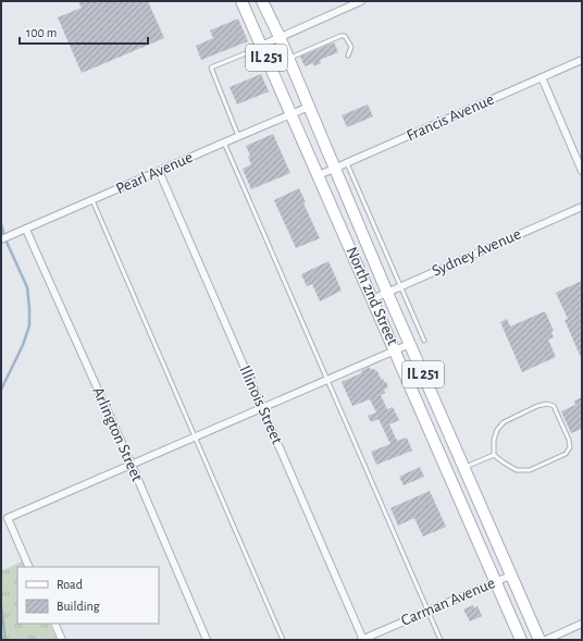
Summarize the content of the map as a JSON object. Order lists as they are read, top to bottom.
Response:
{
  "streets": {
    "main road": ["IL 251", "North 2nd Street"],
    "street": [
      "Francis Avenue",
      "Pearl Avenue",
      "Sydney Avenue",
      "Illinois Street",
      "Arlington Street",
      "Carman Avenue"
    ]
  },
  "crossings": [
    ["Francis Avenue", "North 2nd Street"],
    ["Pearl Avenue", "North 2nd Street"],
    ["Pearl Avenue", "Illinois Street"],
    ["Pearl Avenue", "Arlington Street"],
    ["Sydney Avenue", "North 2nd Street"],
    ["North 2nd Street", "Carman Avenue"],
    ["Illinois Street", "Carman Avenue"]
  ],
  "legend": ["Road", "Building"],
  "scale_bar": "100 m"
}
